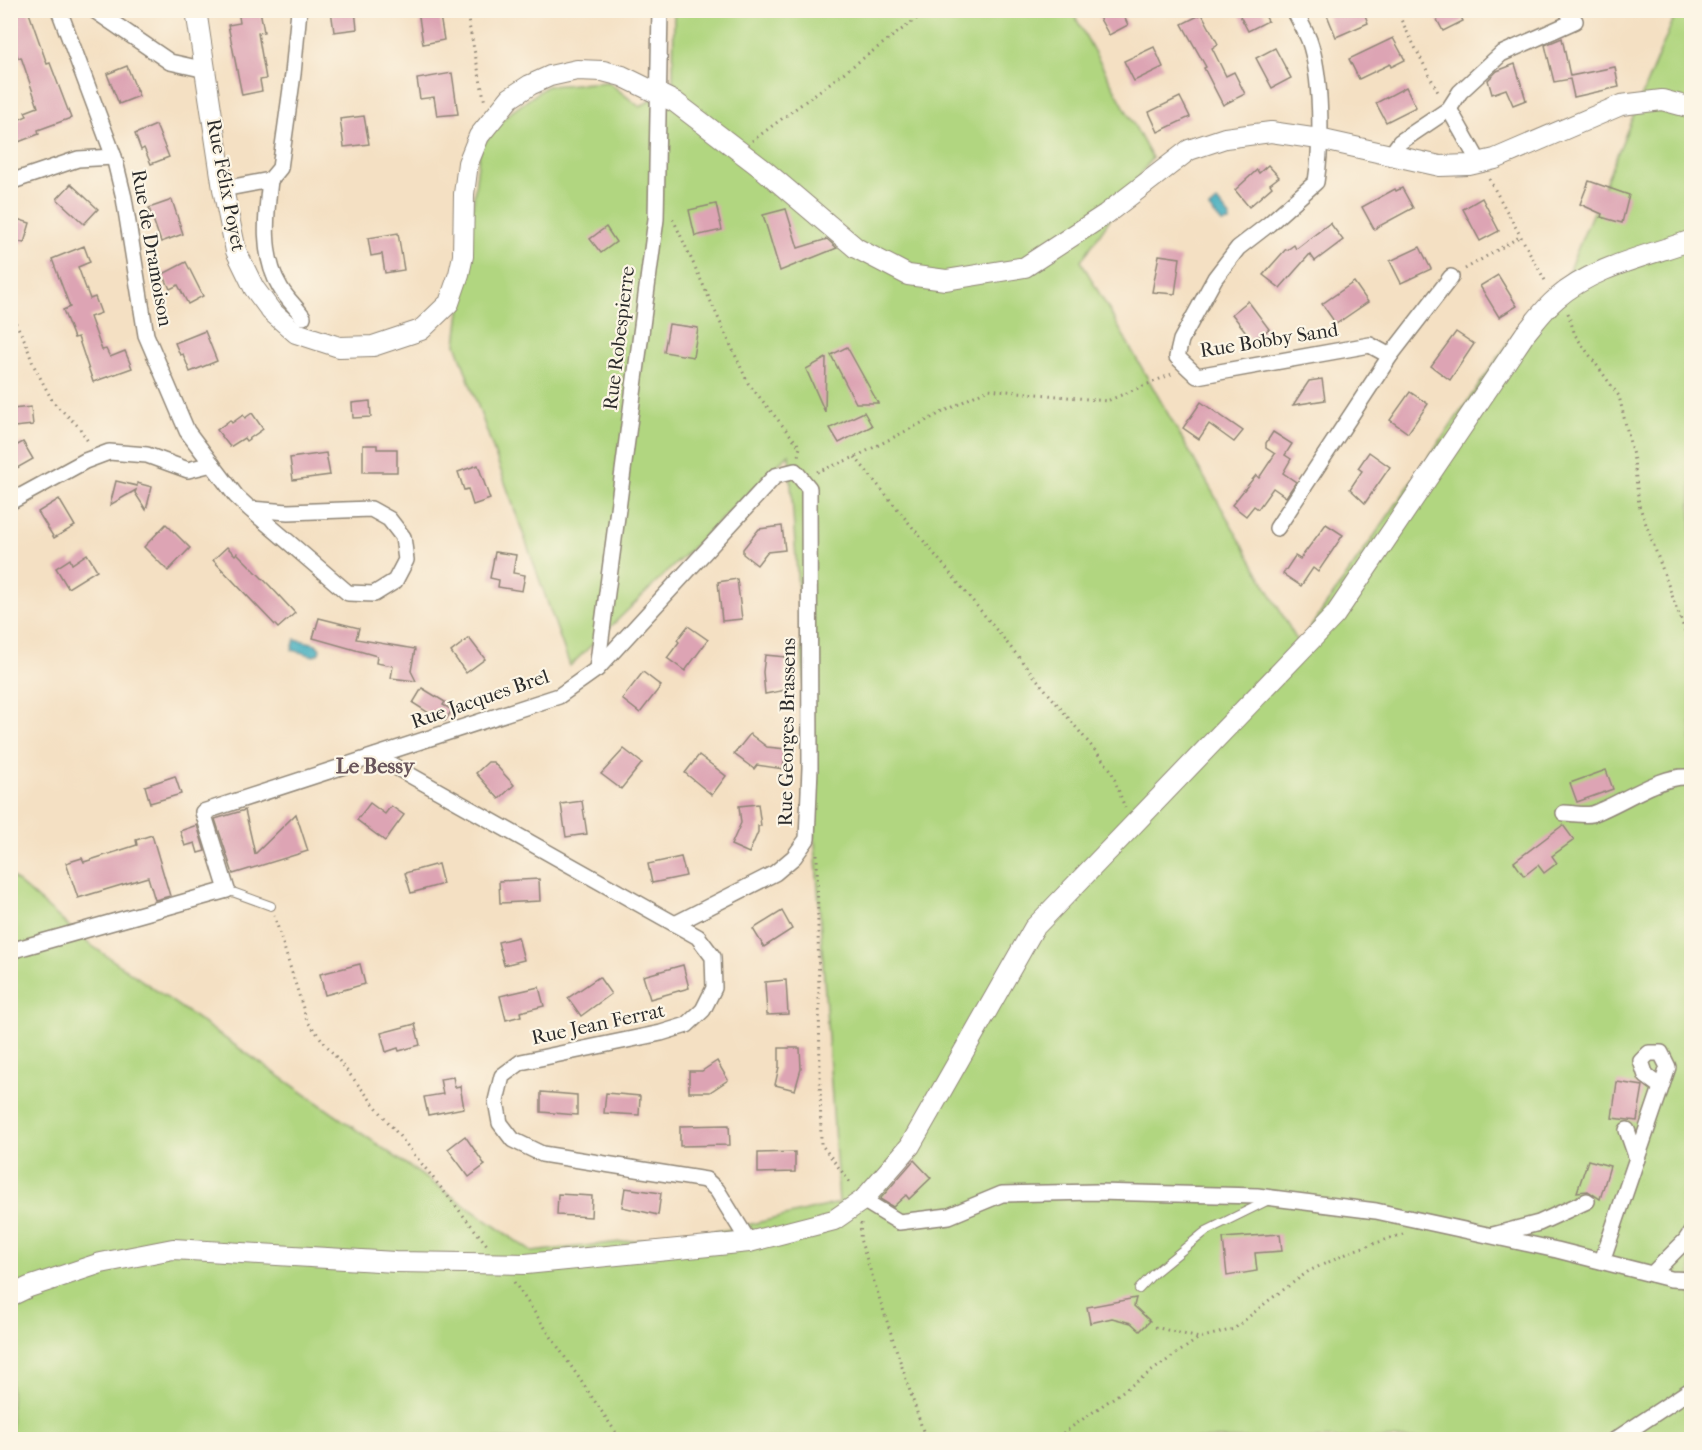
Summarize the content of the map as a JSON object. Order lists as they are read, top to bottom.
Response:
{
  "streets": {
    "street": [
      "Rue Félix Poyet",
      "Rue de Dramoison",
      "Rue Robespierre",
      "Rue Bobby Sand",
      "Rue Jacques Brel",
      "Rue Georges Brassens",
      "Rue Jean Ferrat"
    ]
  },
  "crossings": [
    ["Rue Félix Poyet", "Rue Robespierre"],
    ["Rue Félix Poyet", "Rue Bobby Sand"],
    ["Rue Robespierre", "Rue Jacques Brel"],
    ["Rue Jacques Brel", "Rue Georges Brassens"],
    ["Rue Jacques Brel", "Rue Jean Ferrat"],
    ["Rue Georges Brassens", "Rue Jean Ferrat"]
  ],
  "districts": ["Le Bessy"]
}
